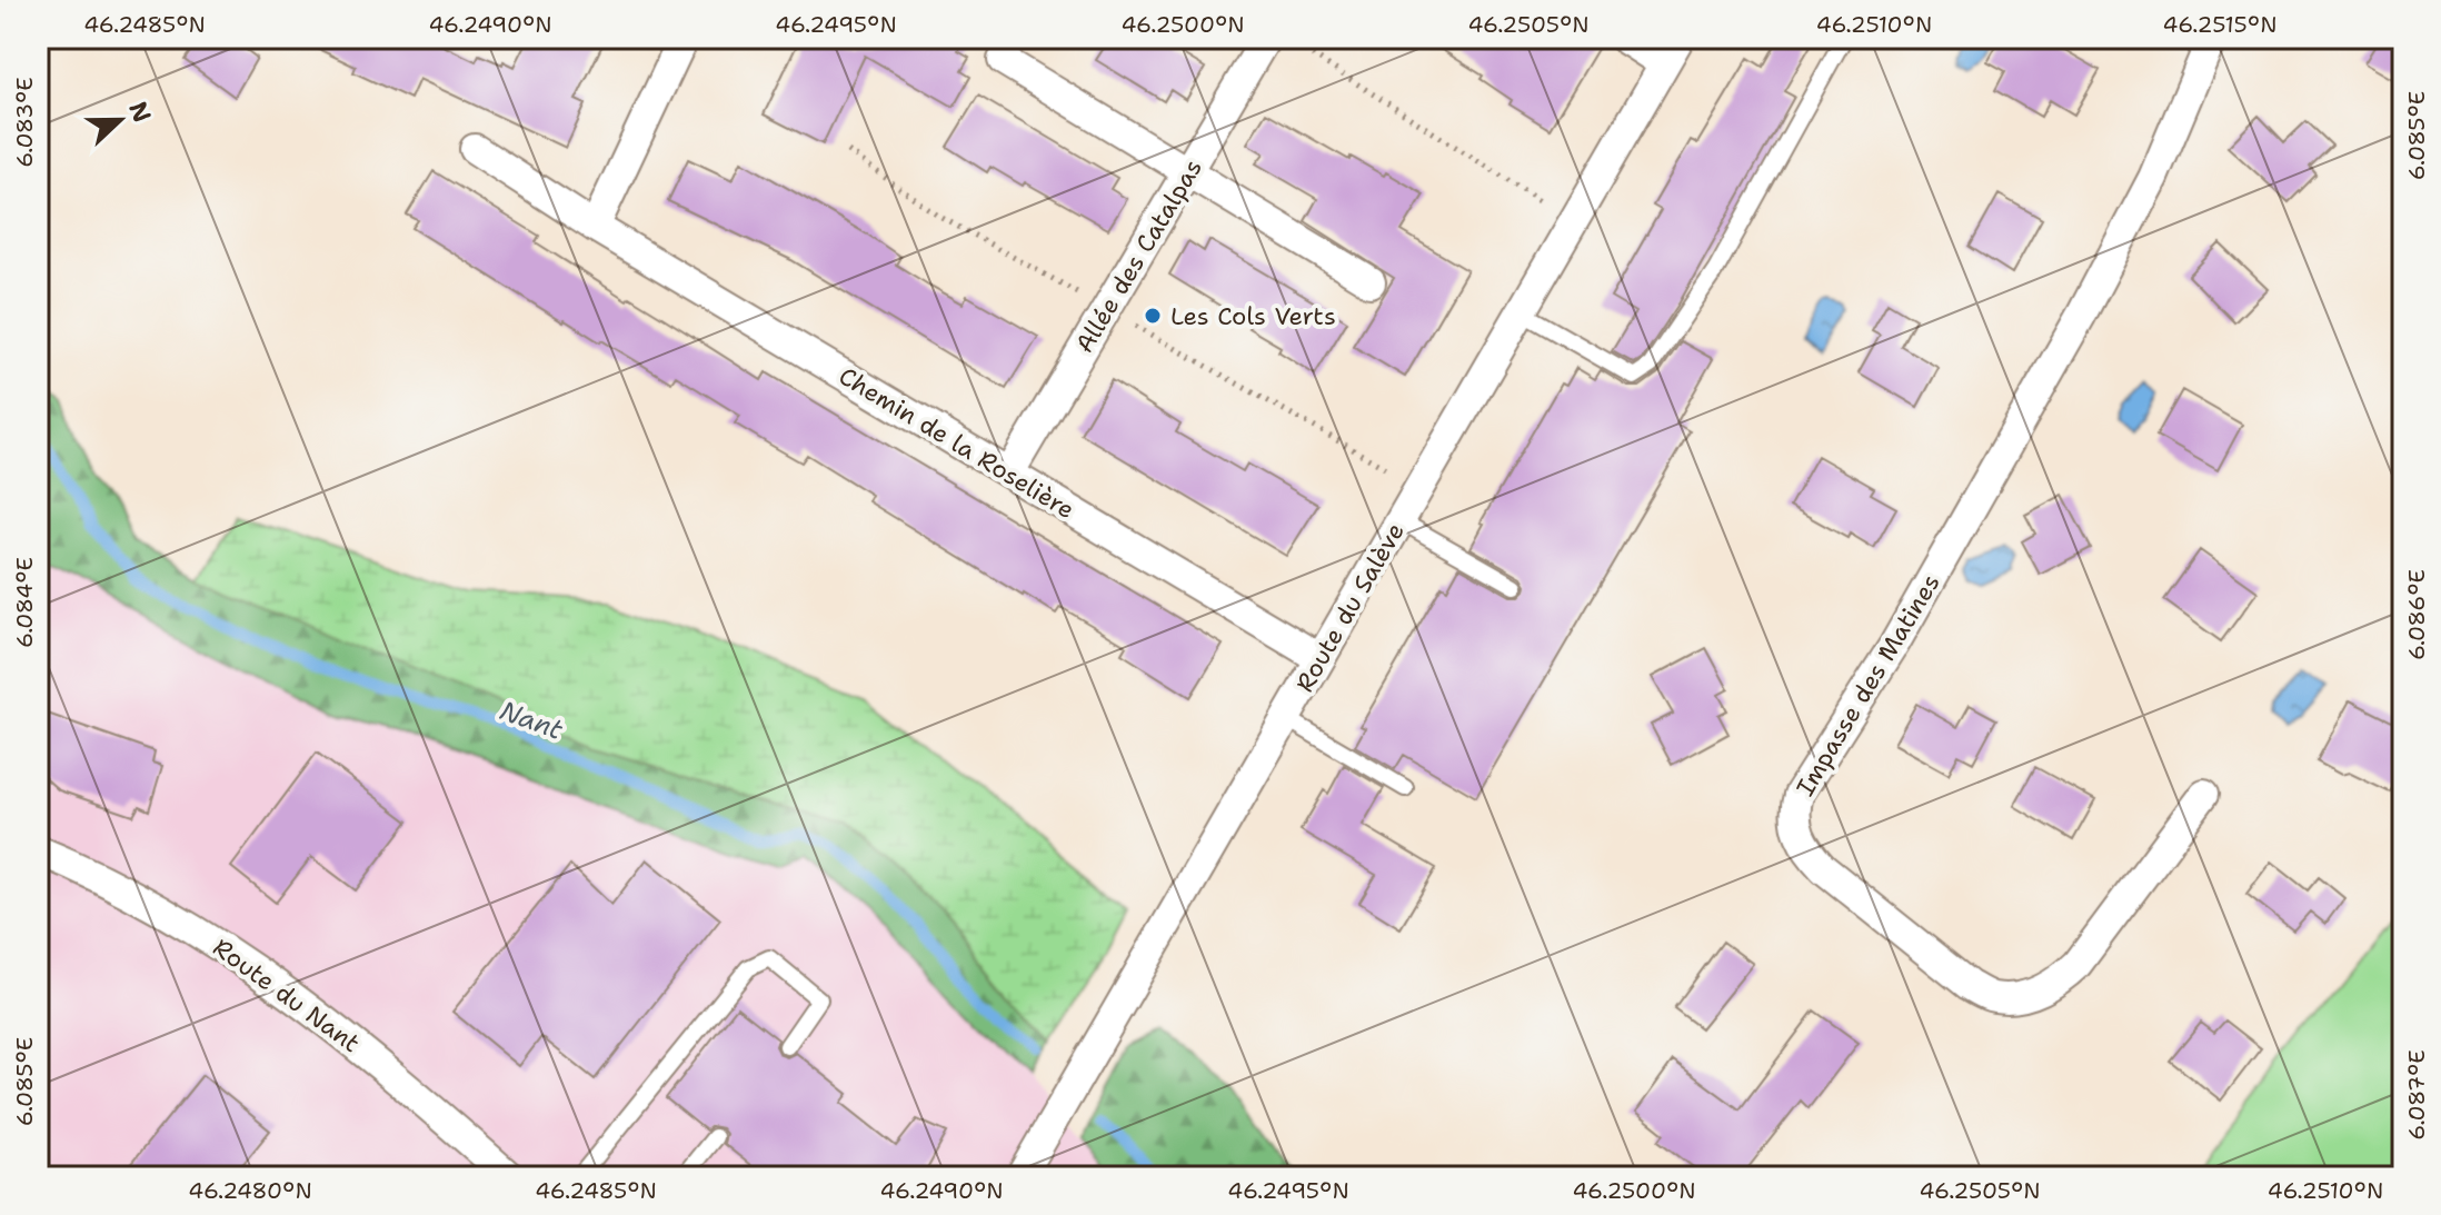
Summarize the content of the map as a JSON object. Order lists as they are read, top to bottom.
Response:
{
  "streets": {
    "street": [
      "Allée des Catalpas",
      "Chemin de la Roselière",
      "Route du Salève",
      "Impasse des Matines",
      "Route du Nant"
    ]
  },
  "crossings": [
    ["Allée des Catalpas", "Chemin de la Roselière"],
    ["Chemin de la Roselière", "Route du Salève"]
  ],
  "water": ["Nant"],
  "places": ["Les Cols Verts"],
  "north": "right",
  "coordinates": [
    "46.2485°N",
    "46.2490°N",
    "46.2495°N",
    "46.2500°N",
    "46.2505°N",
    "46.2510°N",
    "46.2515°N",
    "6.083°E",
    "6.085°E",
    "6.084°E",
    "6.086°E",
    "6.087°E",
    "46.2480°N"
  ]
}
